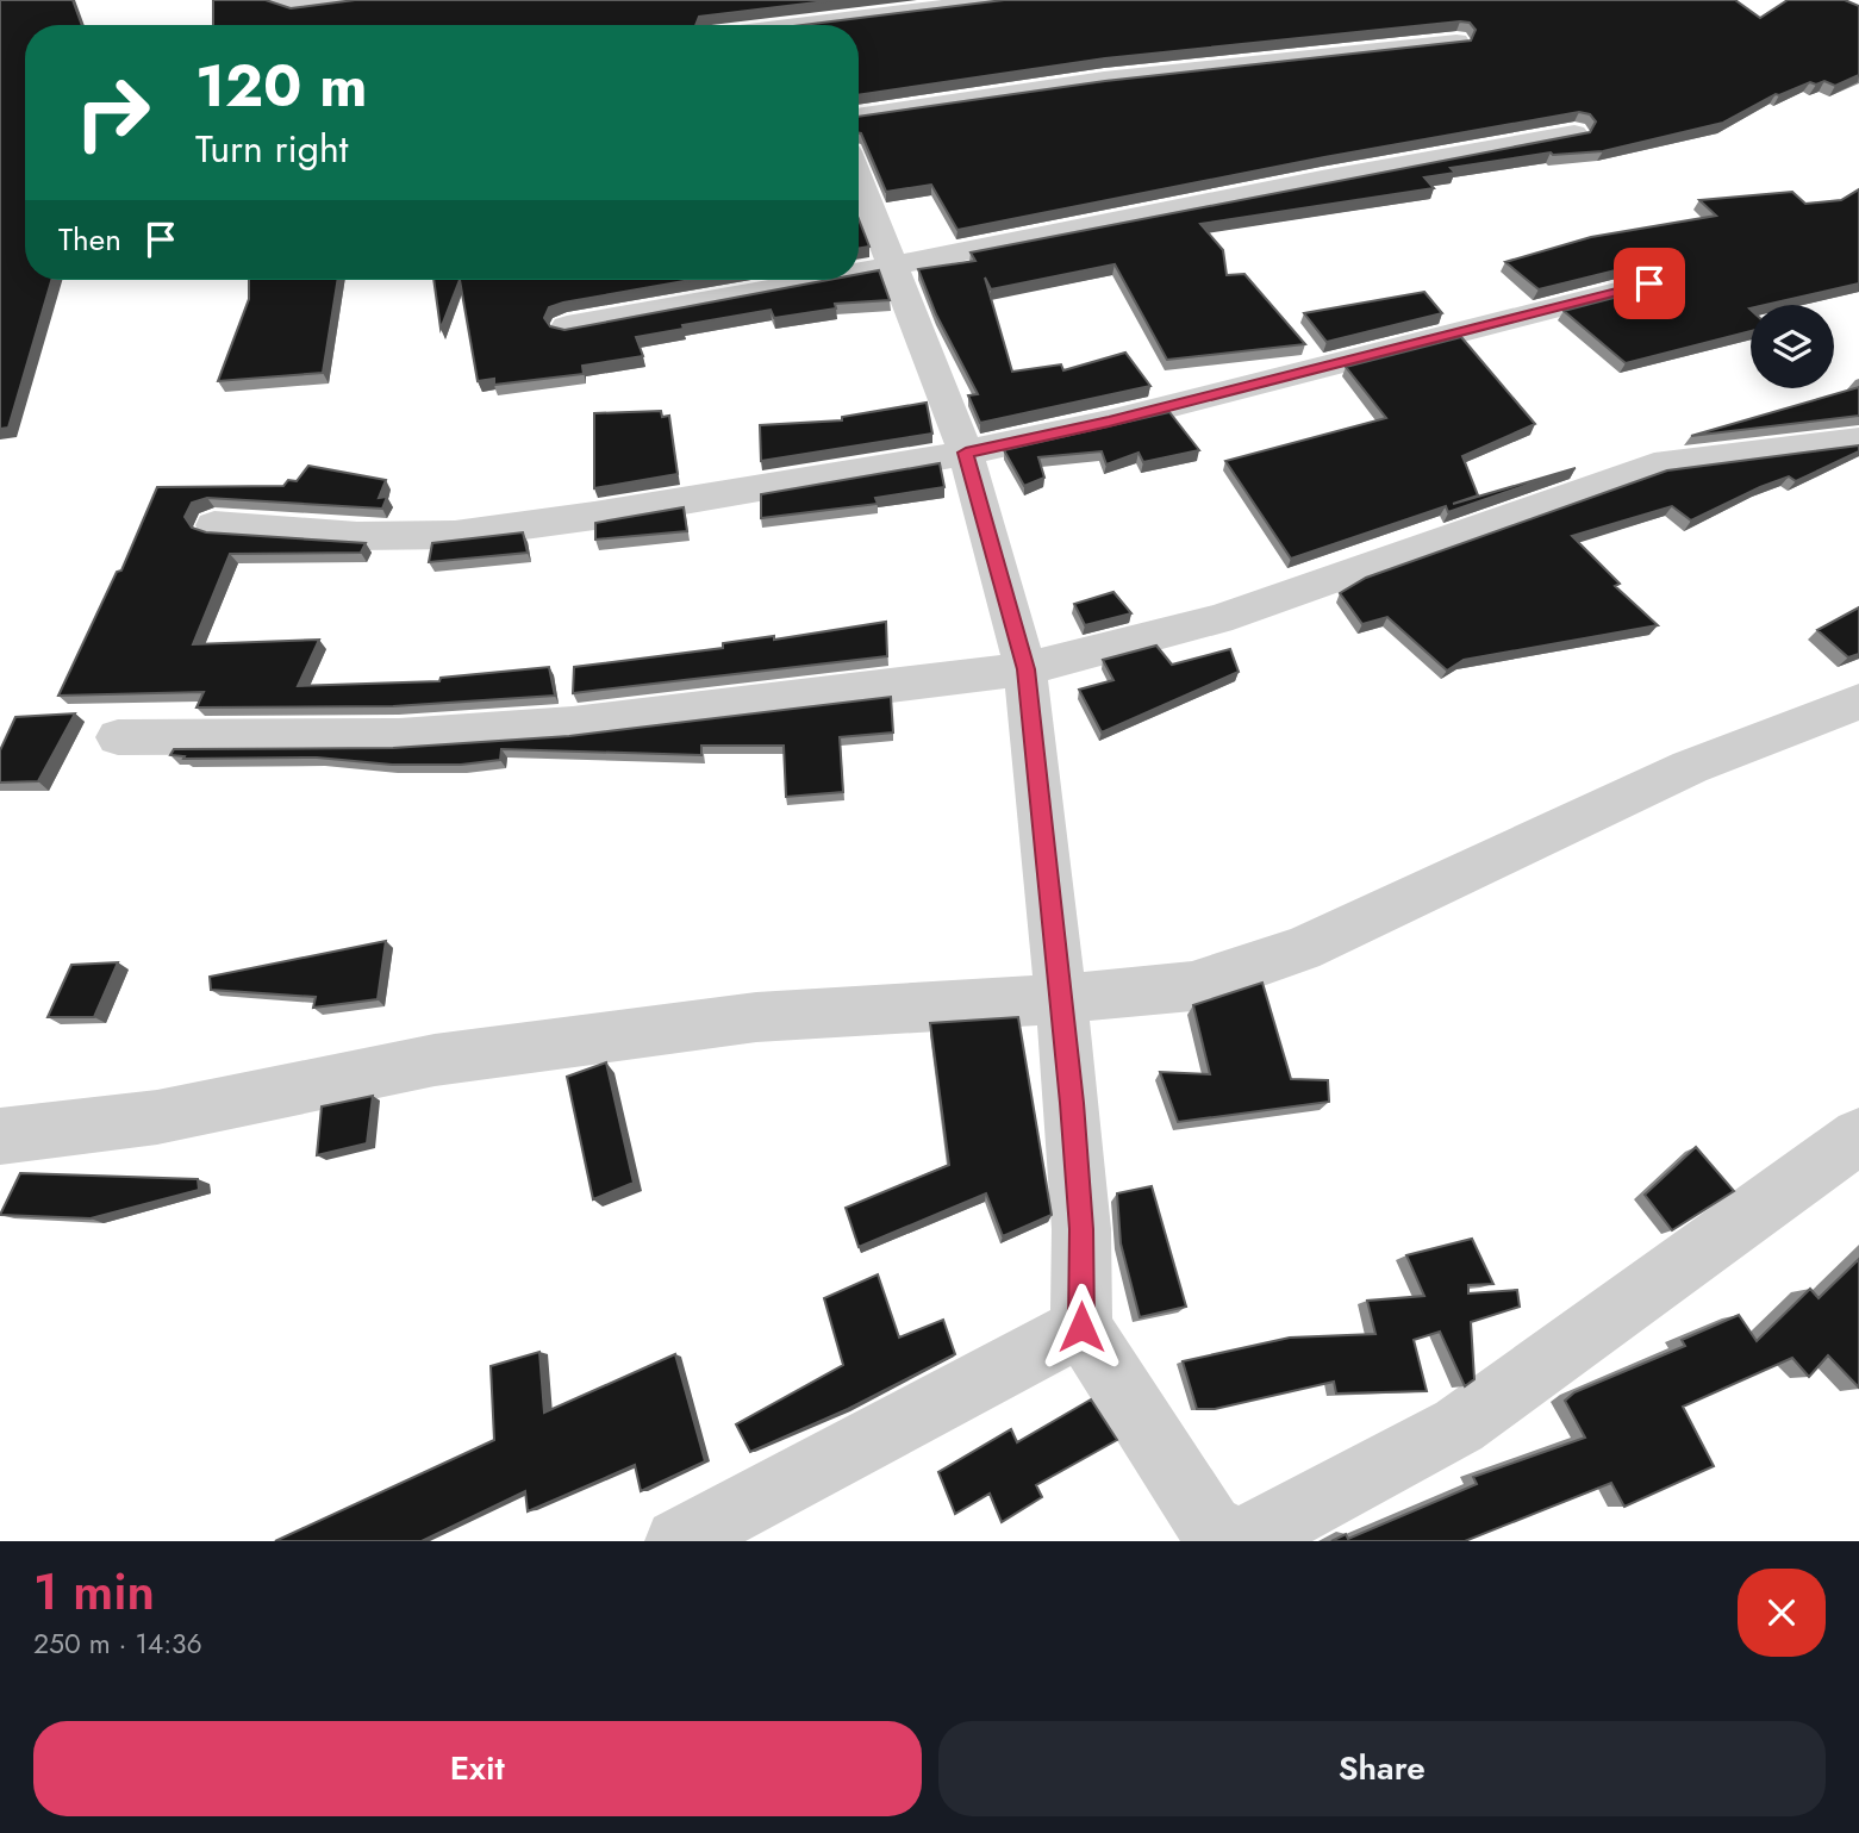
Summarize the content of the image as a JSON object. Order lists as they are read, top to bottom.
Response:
{
  "page": {
    "turn": ["120 m", "Turn right"],
    "then": "Then",
    "heading": ["1 min", "250 m · 14:36"],
    "buttons": ["Exit", "Share"]
  }
}
